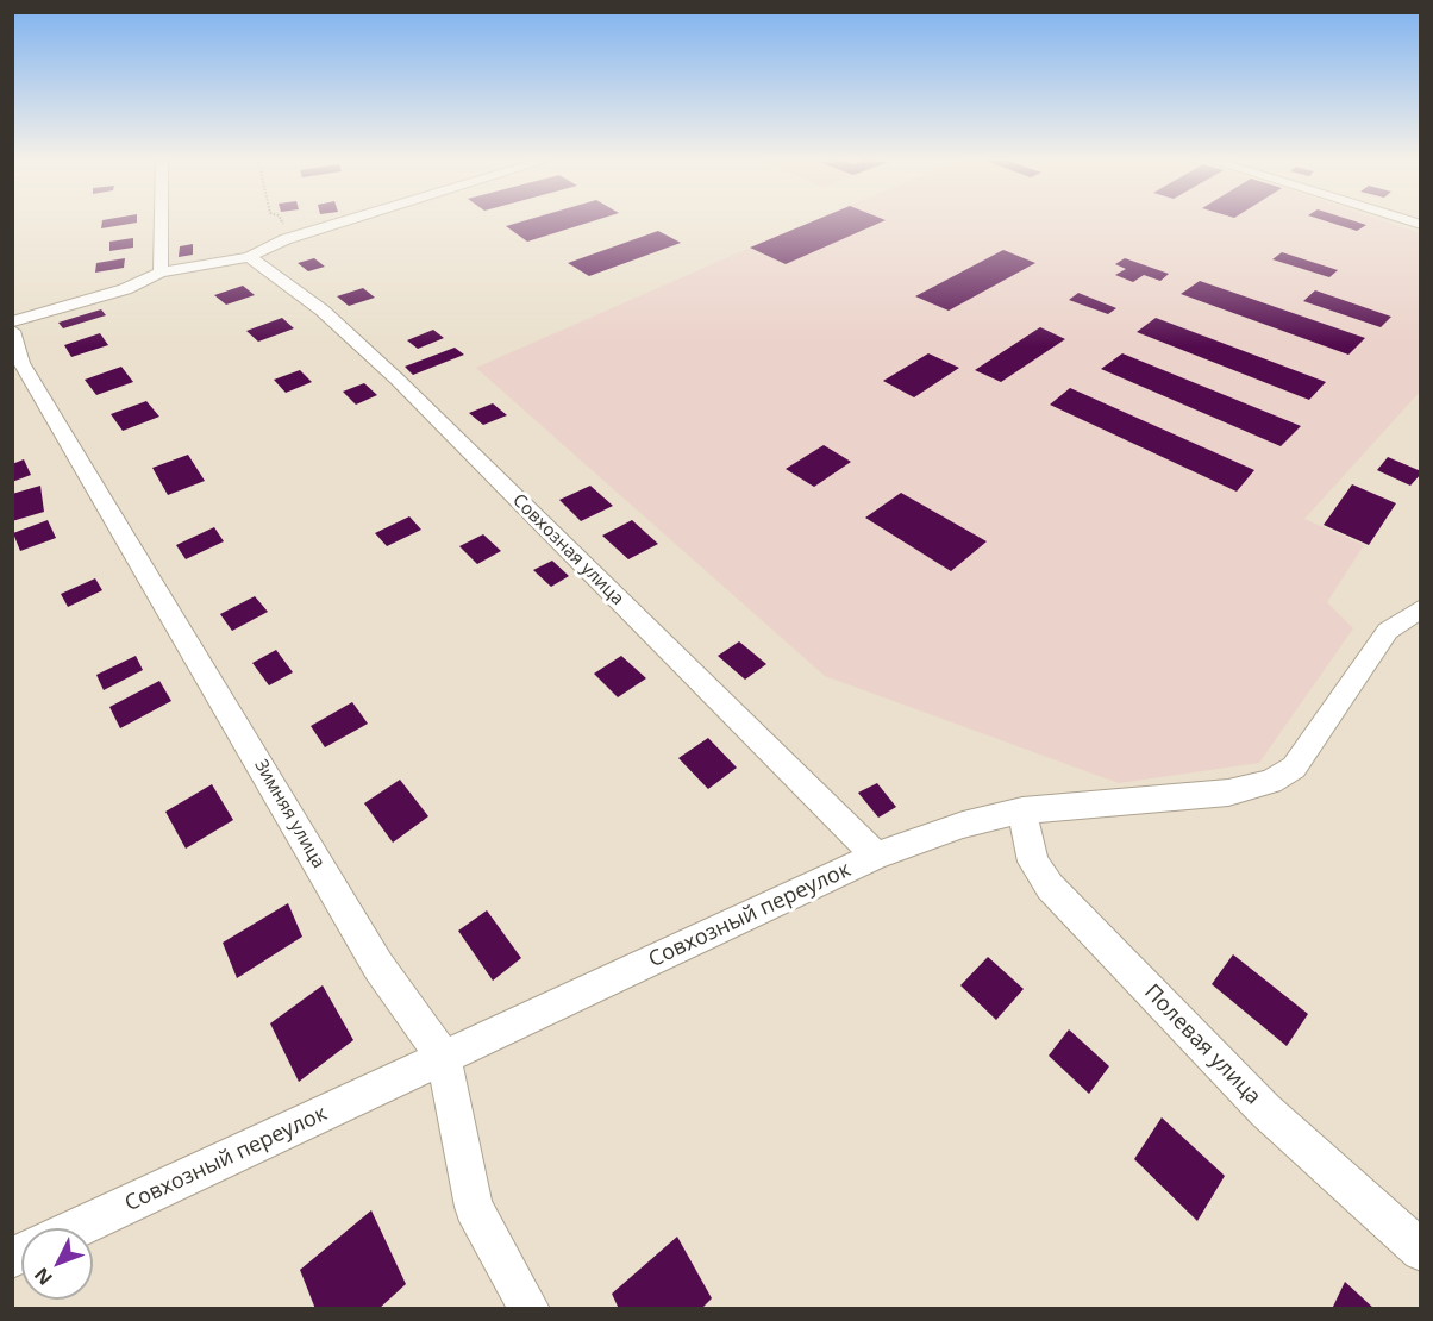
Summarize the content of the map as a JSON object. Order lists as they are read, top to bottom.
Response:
{
  "streets": {
    "street": [
      "Совхозная улица",
      "Зимняя улица",
      "Совхозный переулок",
      "Полевая улица"
    ]
  },
  "crossings": [
    ["Совхозная улица", "Совхозный переулок"],
    ["Зимняя улица", "Совхозный переулок"],
    ["Совхозный переулок", "Полевая улица"]
  ],
  "north": "bottom left"
}
